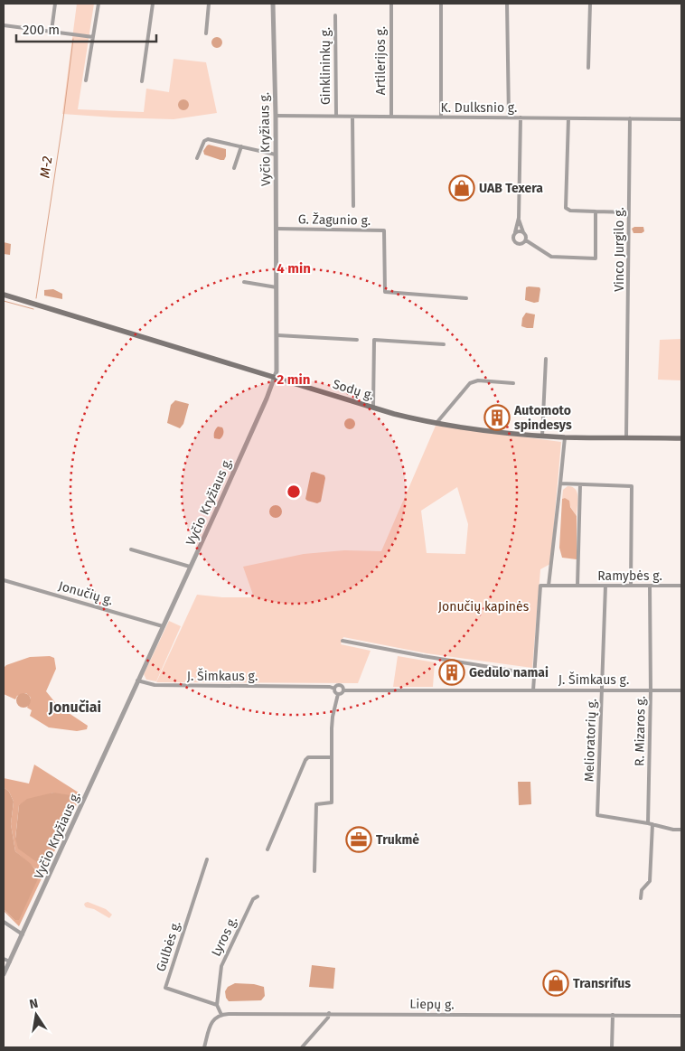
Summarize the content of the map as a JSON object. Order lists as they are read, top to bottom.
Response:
{
  "streets": {
    "main road": ["Sodų g."],
    "street": [
      "Artilerijos g.",
      "Ginklininkų g.",
      "K. Dulksnio g.",
      "Vyčio Kryžiaus g.",
      "G. Žagunio g.",
      "Vinco Jurgilo g.",
      "Ramybės g.",
      "Jonučių g.",
      "J. Šimkaus g.",
      "R. Mizaros g.",
      "Melioratorių g.",
      "Lyros g.",
      "Gulbės g.",
      "Liepų g."
    ]
  },
  "crossings": [
    ["Artilerijos g.", "K. Dulksnio g."],
    ["Ginklininkų g.", "K. Dulksnio g."],
    ["K. Dulksnio g.", "Vyčio Kryžiaus g."],
    ["K. Dulksnio g.", "Vinco Jurgilo g."],
    ["Vyčio Kryžiaus g.", "G. Žagunio g."],
    ["Vyčio Kryžiaus g.", "Sodų g."],
    ["Vyčio Kryžiaus g.", "Jonučių g."],
    ["Vyčio Kryžiaus g.", "J. Šimkaus g."],
    ["Vinco Jurgilo g.", "Sodų g."],
    ["Ramybės g.", "R. Mizaros g."],
    ["Ramybės g.", "Melioratorių g."],
    ["J. Šimkaus g.", "R. Mizaros g."],
    ["J. Šimkaus g.", "Melioratorių g."],
    ["R. Mizaros g.", "Melioratorių g."],
    ["Lyros g.", "Gulbės g."]
  ],
  "districts": ["Jonučiai"],
  "water": ["M-2"],
  "parks": ["Jonučių kapinės"],
  "places": {
    "shop": ["UAB Texera", "Transrifus"],
    "building": ["Automoto spindesys", "Gedulo namai"],
    "office": ["Trukmė"]
  },
  "scale_bar": "200 m",
  "north": "top",
  "rings": ["4 min", "2 min"]
}
